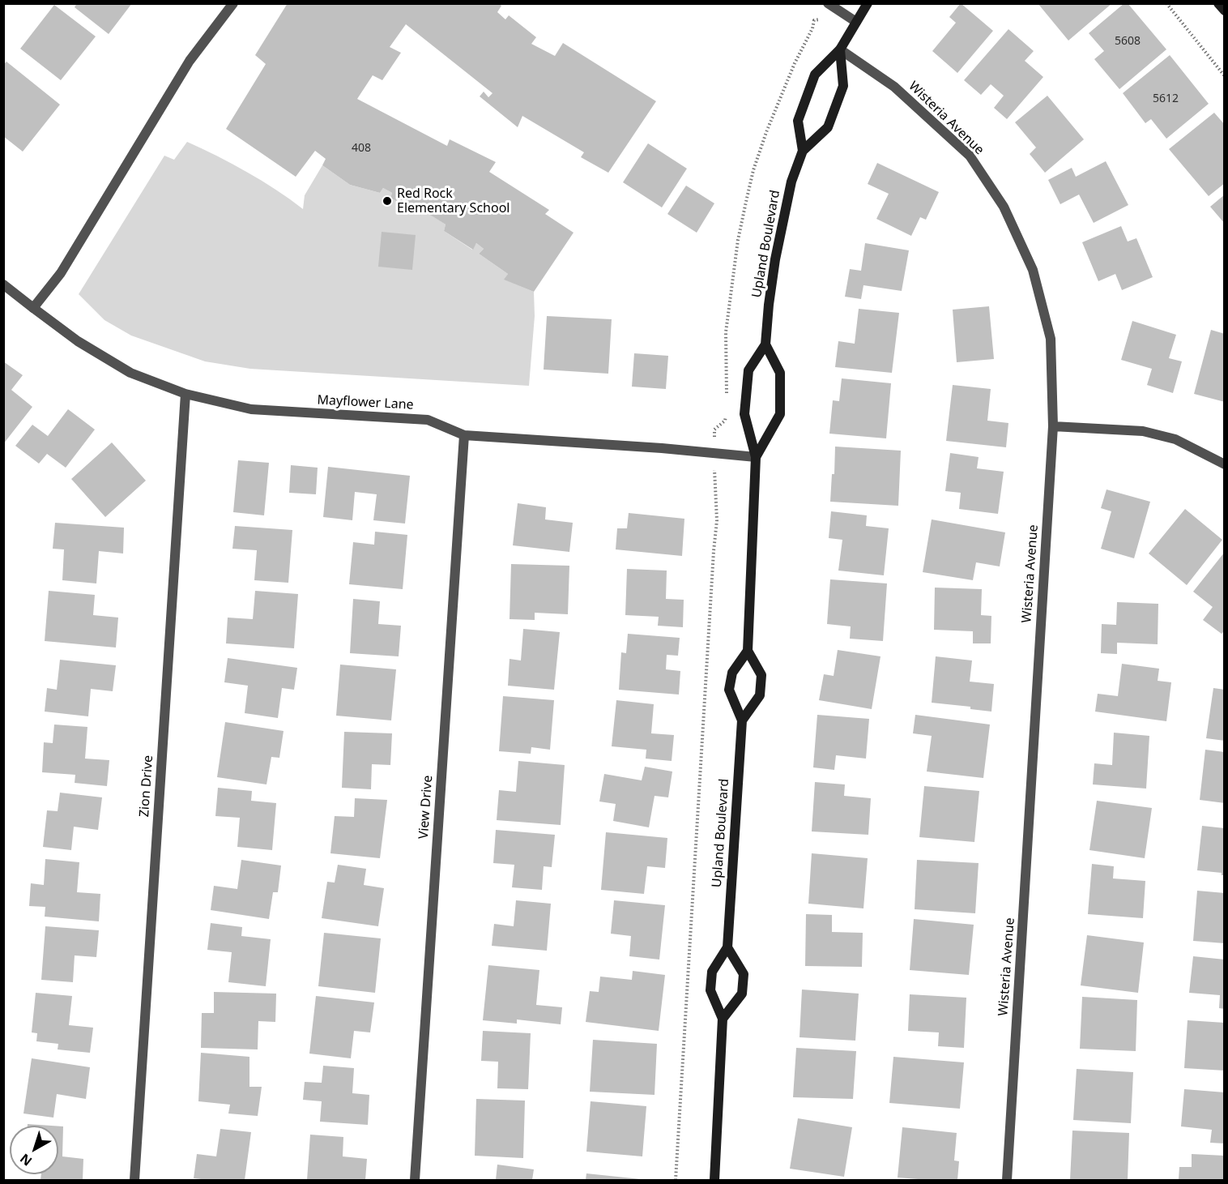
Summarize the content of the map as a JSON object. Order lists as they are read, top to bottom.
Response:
{
  "streets": {
    "street": [
      "Wisteria Avenue",
      "Upland Boulevard",
      "Mayflower Lane",
      "Zion Drive",
      "View Drive"
    ]
  },
  "crossings": [
    ["Wisteria Avenue", "Upland Boulevard"],
    ["Upland Boulevard", "Mayflower Lane"],
    ["Mayflower Lane", "Zion Drive"],
    ["Mayflower Lane", "View Drive"]
  ],
  "places": ["Red Rock Elementary School"],
  "house_numbers": ["5608", "5612", "408"],
  "north": "bottom left"
}
